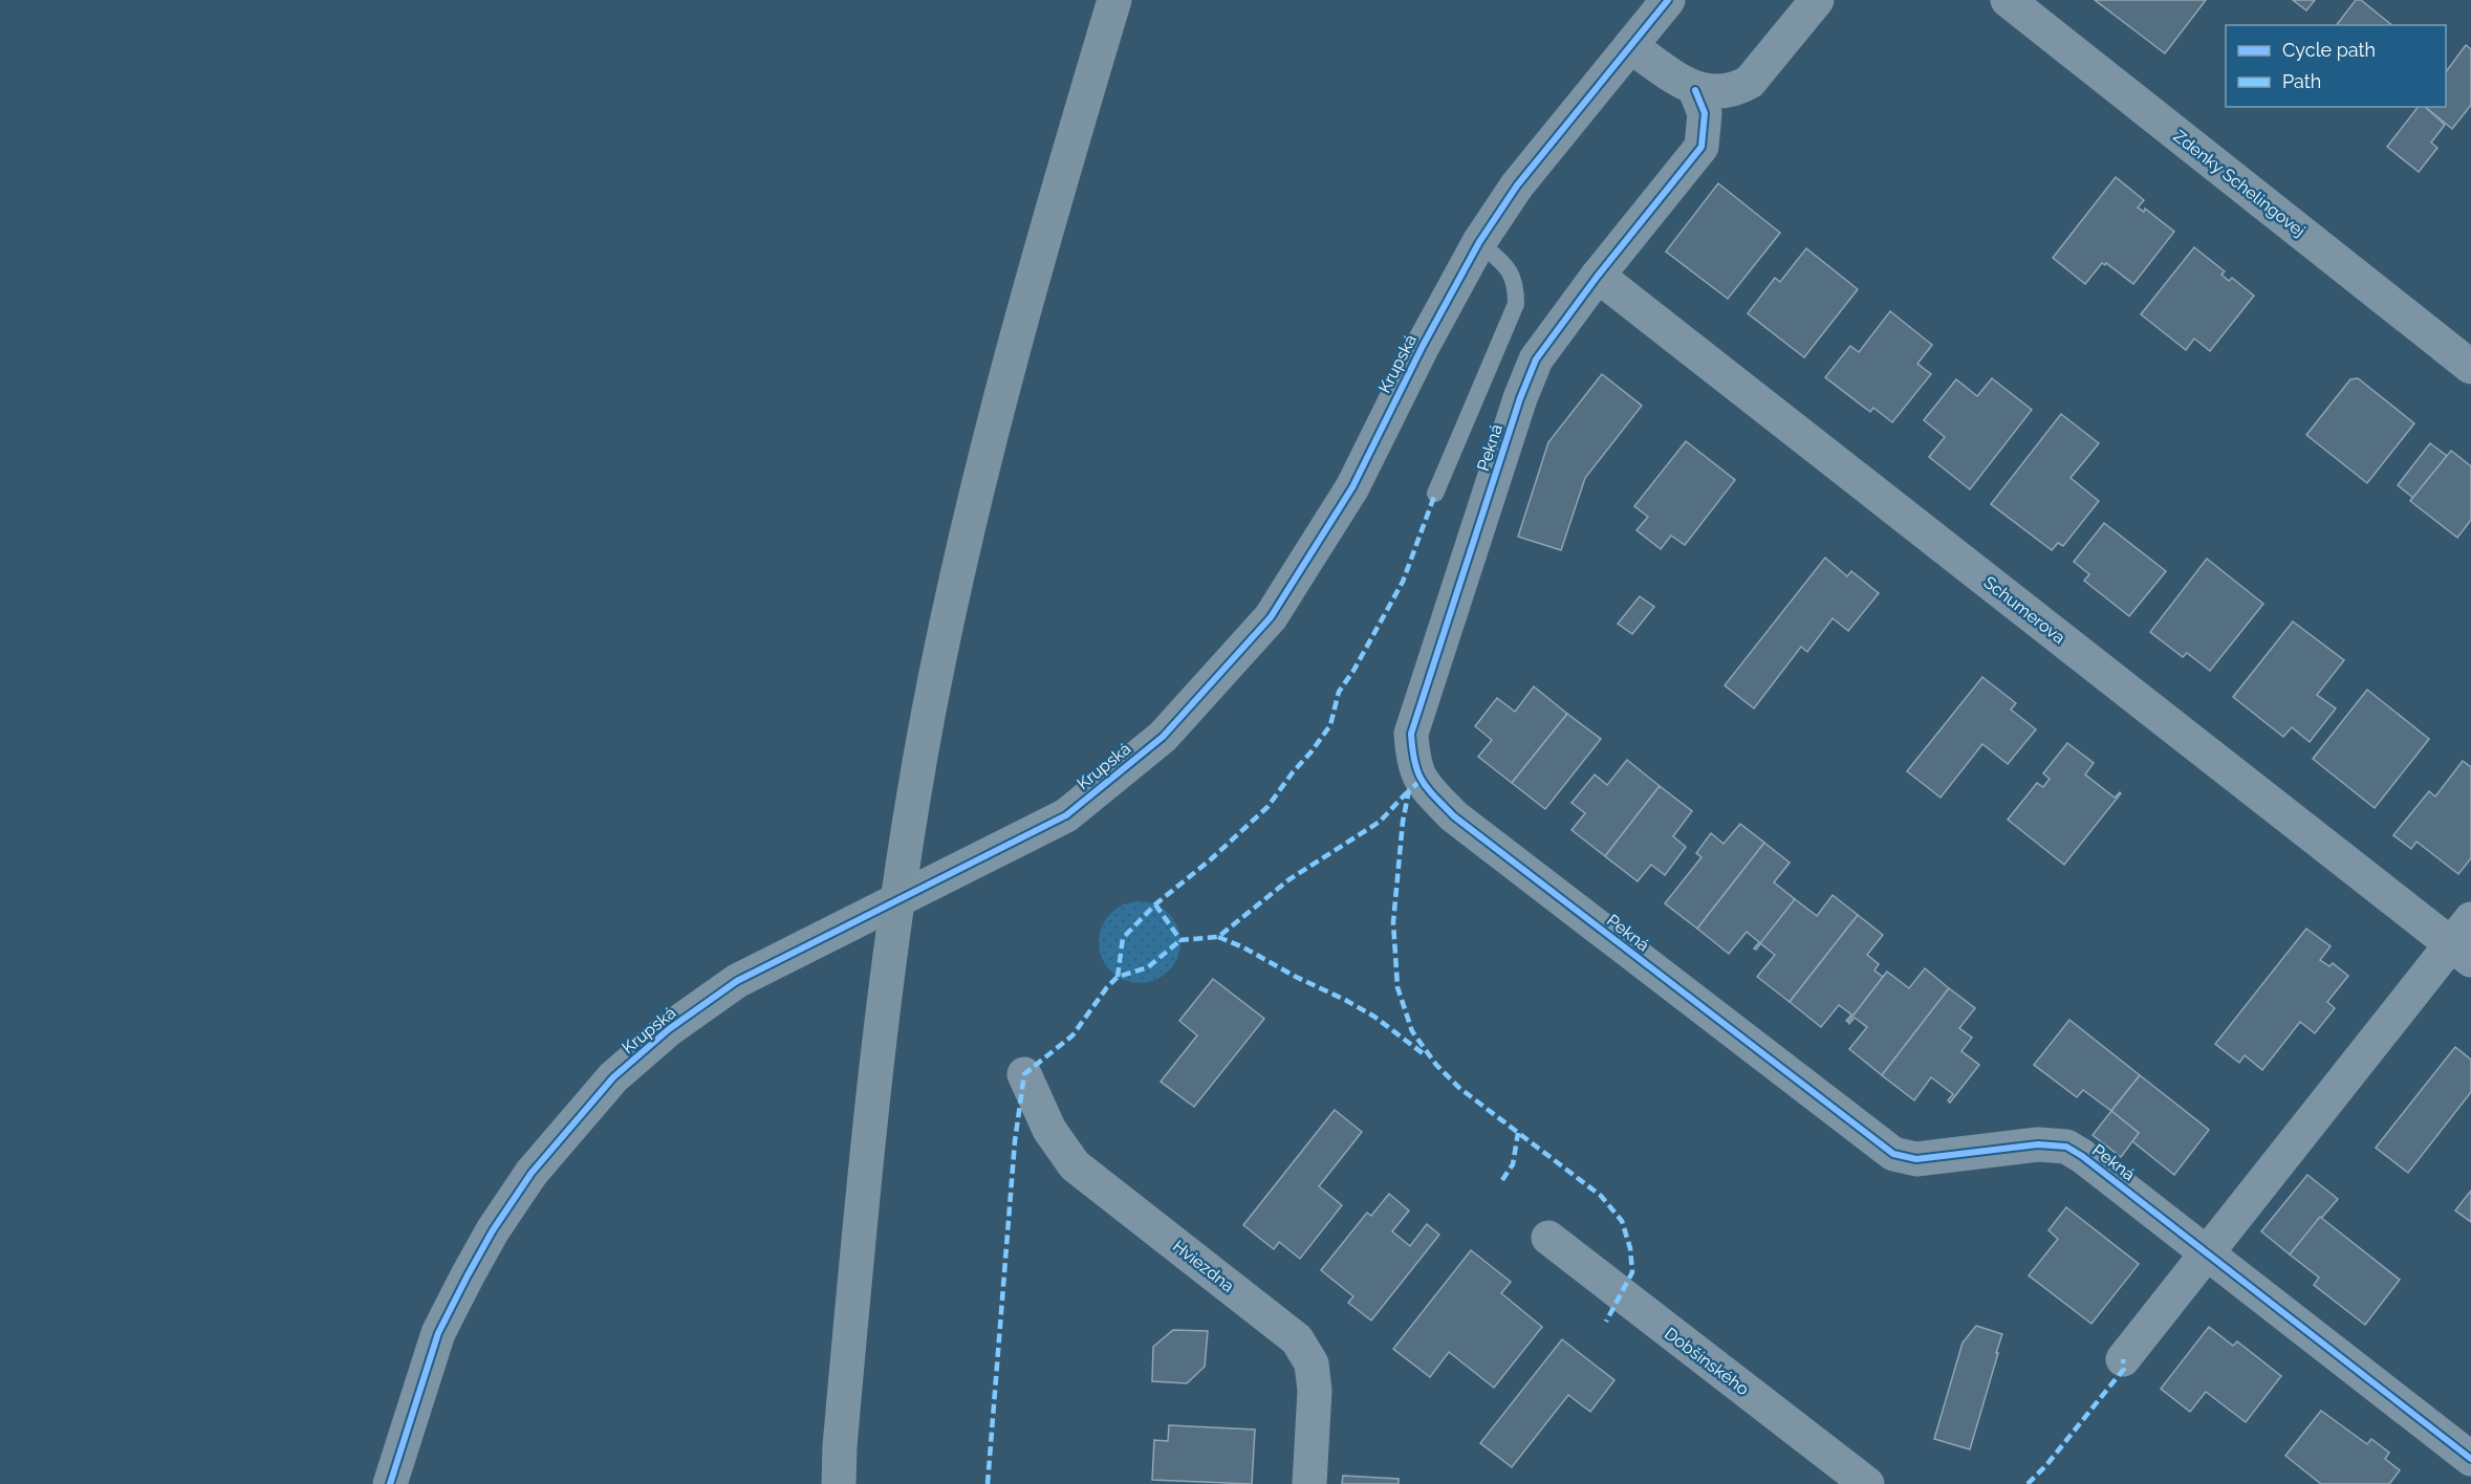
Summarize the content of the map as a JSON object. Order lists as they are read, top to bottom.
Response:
{
  "streets": {
    "street": [
      "Zdenky Schelingovej",
      "Krupská",
      "Pekná",
      "Schumerova",
      "Hviezdna",
      "Dobšinského"
    ]
  },
  "crossings": [
    ["Pekná", "Schumerova"]
  ],
  "legend": ["Cycle path", "Path"]
}
